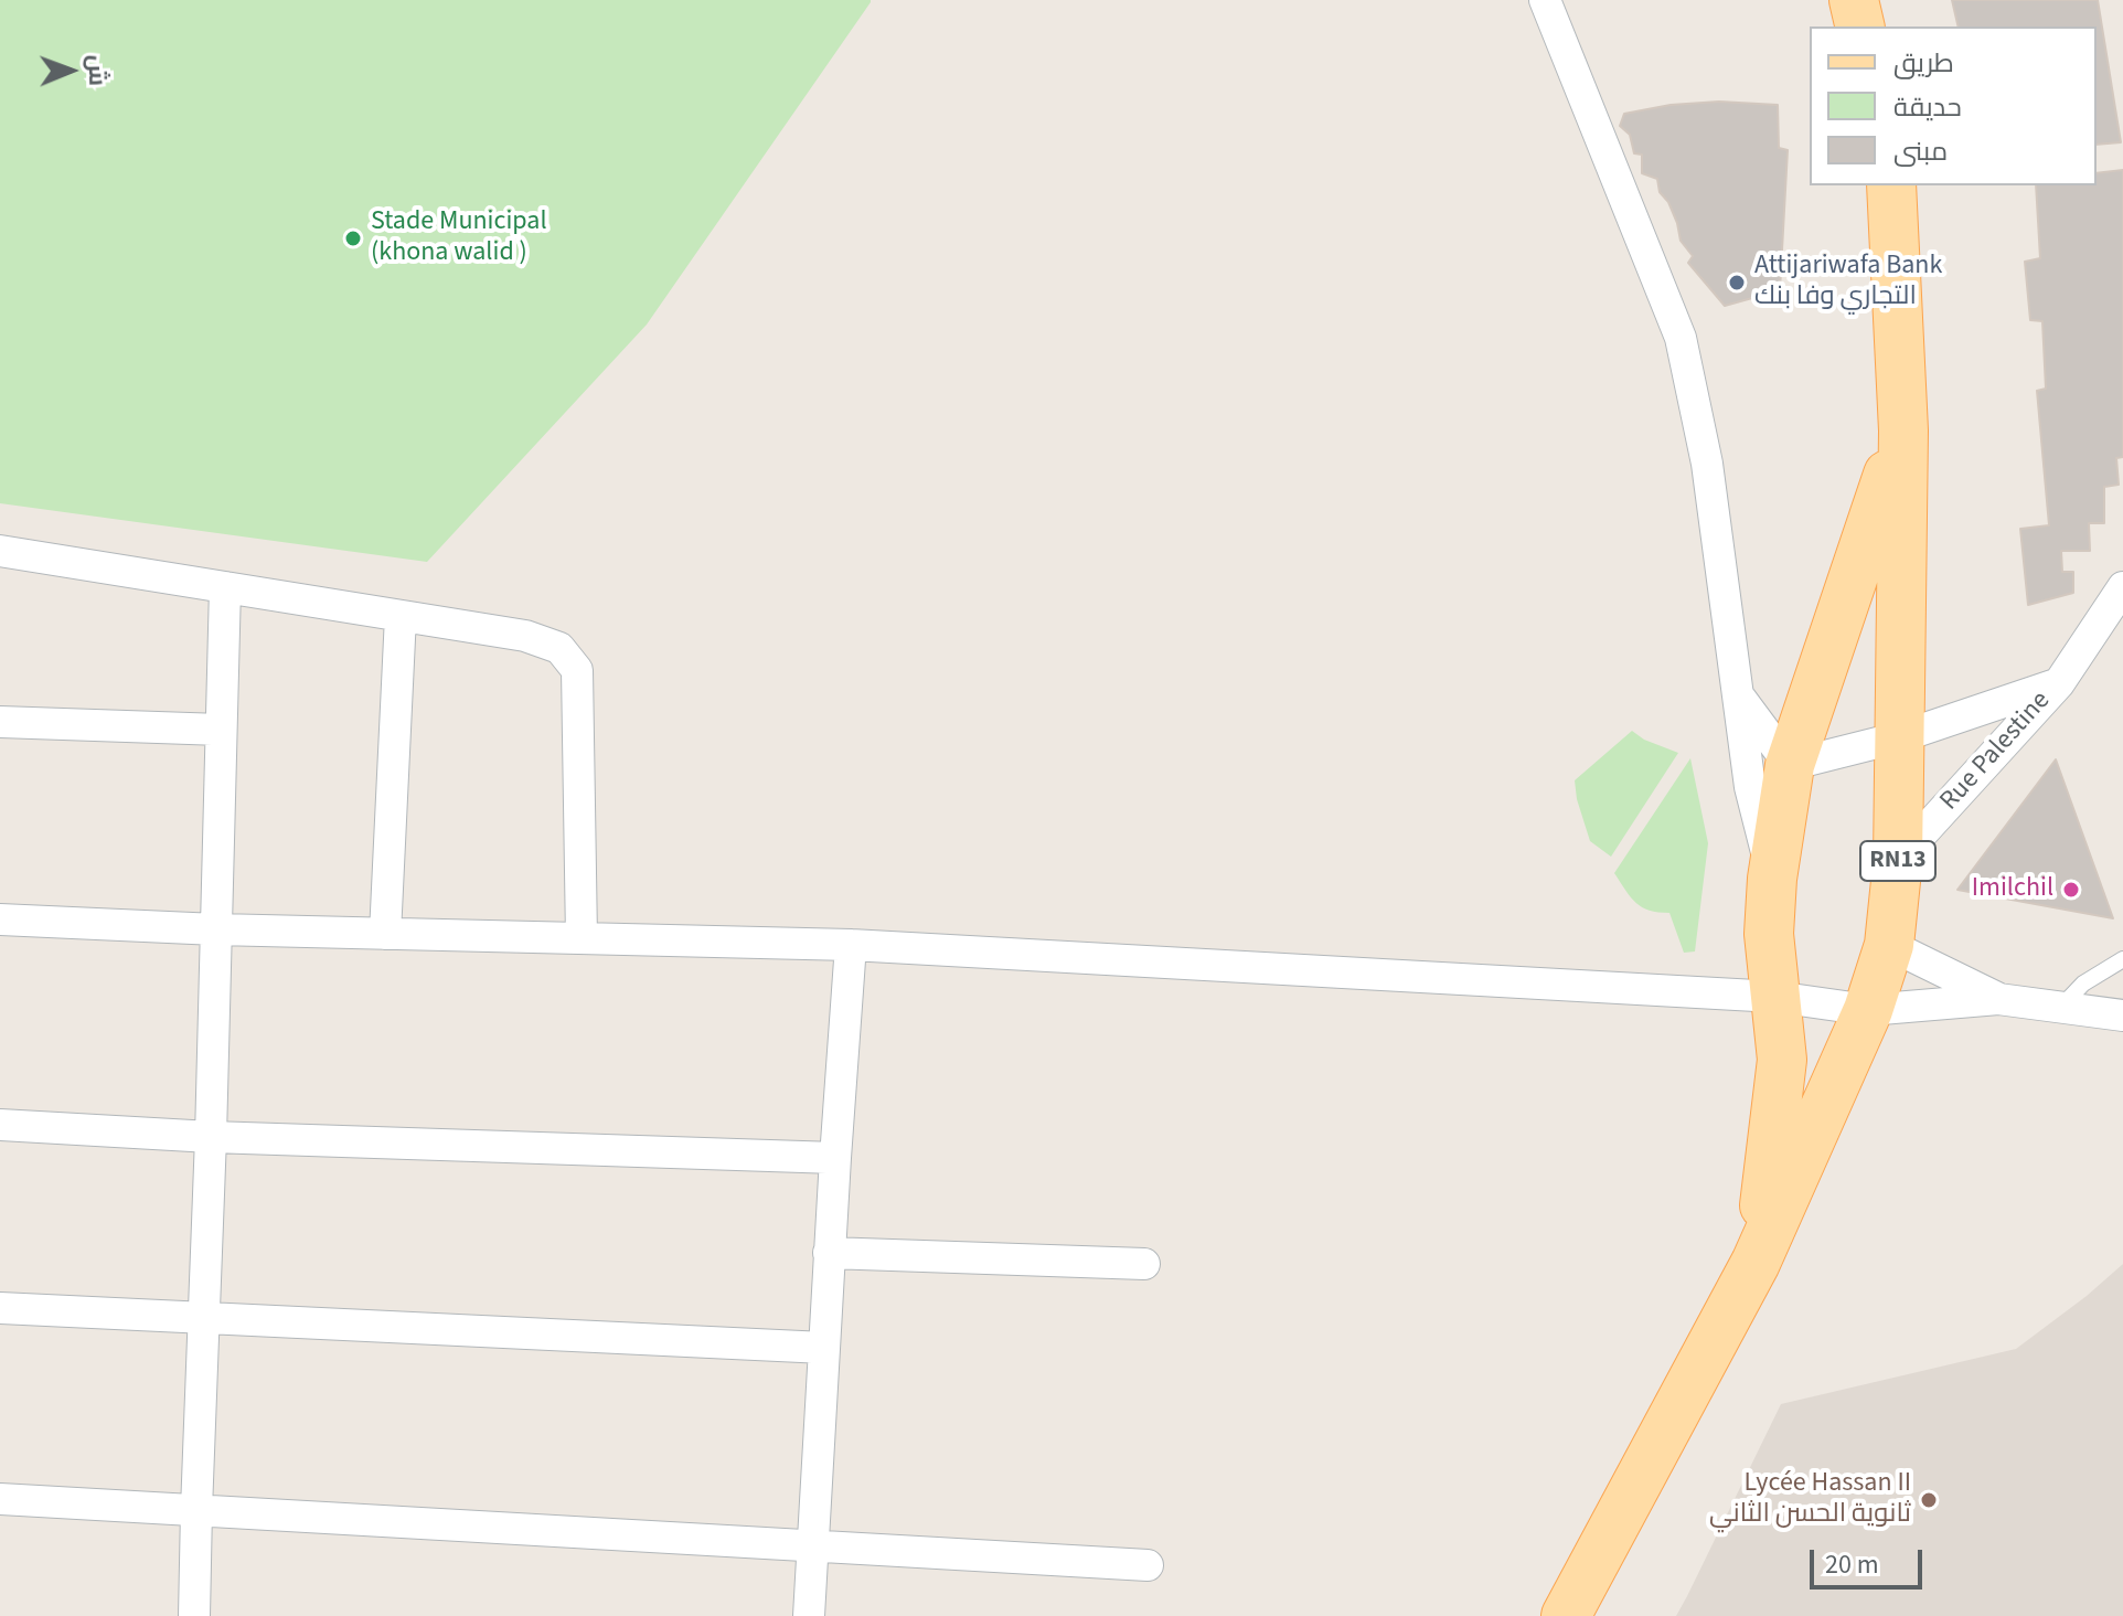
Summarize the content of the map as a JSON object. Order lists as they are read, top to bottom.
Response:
{
  "streets": {
    "main road": ["RN13"],
    "street": ["Rue Palestine"]
  },
  "crossings": [
    ["Rue Palestine", "RN13"]
  ],
  "places": [
    "Stade Municipal (khona walid )",
    "Attijariwafa Bank التجاري وفا بنك",
    "Imilchil",
    "Lycée Hassan II ثانوية الحسن الثاني"
  ],
  "legend": ["طريق", "حديقة", "مبنى"],
  "scale_bar": "20 m",
  "north": "right"
}
